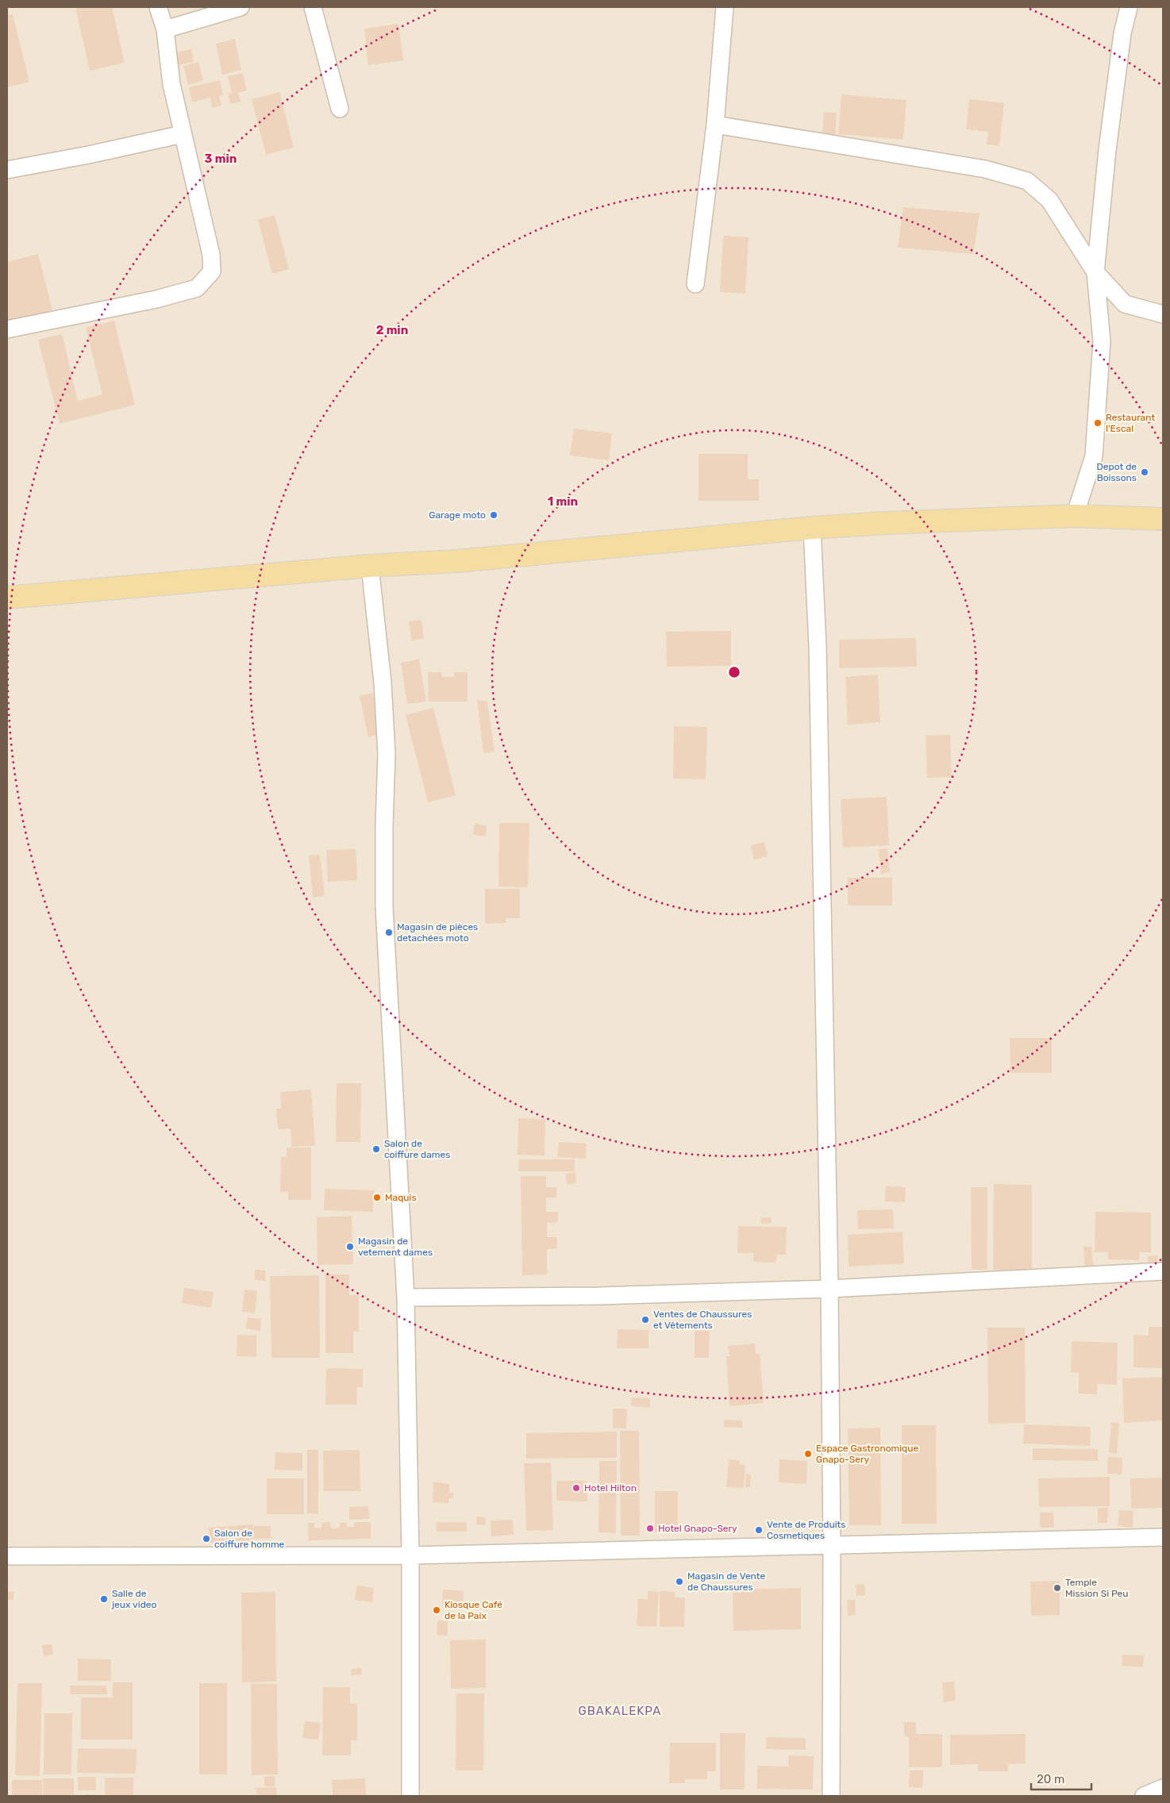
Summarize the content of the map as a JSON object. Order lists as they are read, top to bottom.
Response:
{
  "districts": ["GBAKALEKPA"],
  "places": [
    "Restaurant l'Escal",
    "Depot de Boissons",
    "Garage moto",
    "Magasin de pièces detachées moto",
    "Salon de coiffure dames",
    "Maquis",
    "Magasin de vetement dames",
    "Ventes de Chaussures et Vêtements",
    "Espace Gastronomique Gnapo-Sery",
    "Hotel Hilton",
    "Hotel Gnapo-Sery",
    "Vente de Produits Cosmetiques",
    "Salon de coiffure homme",
    "Magasin de Vente de Chaussures",
    "Temple Mission Si Peu",
    "Salle de jeux video",
    "Kiosque Café de la Paix"
  ],
  "scale_bar": "20 m",
  "rings": ["3 min", "2 min", "1 min"]
}
